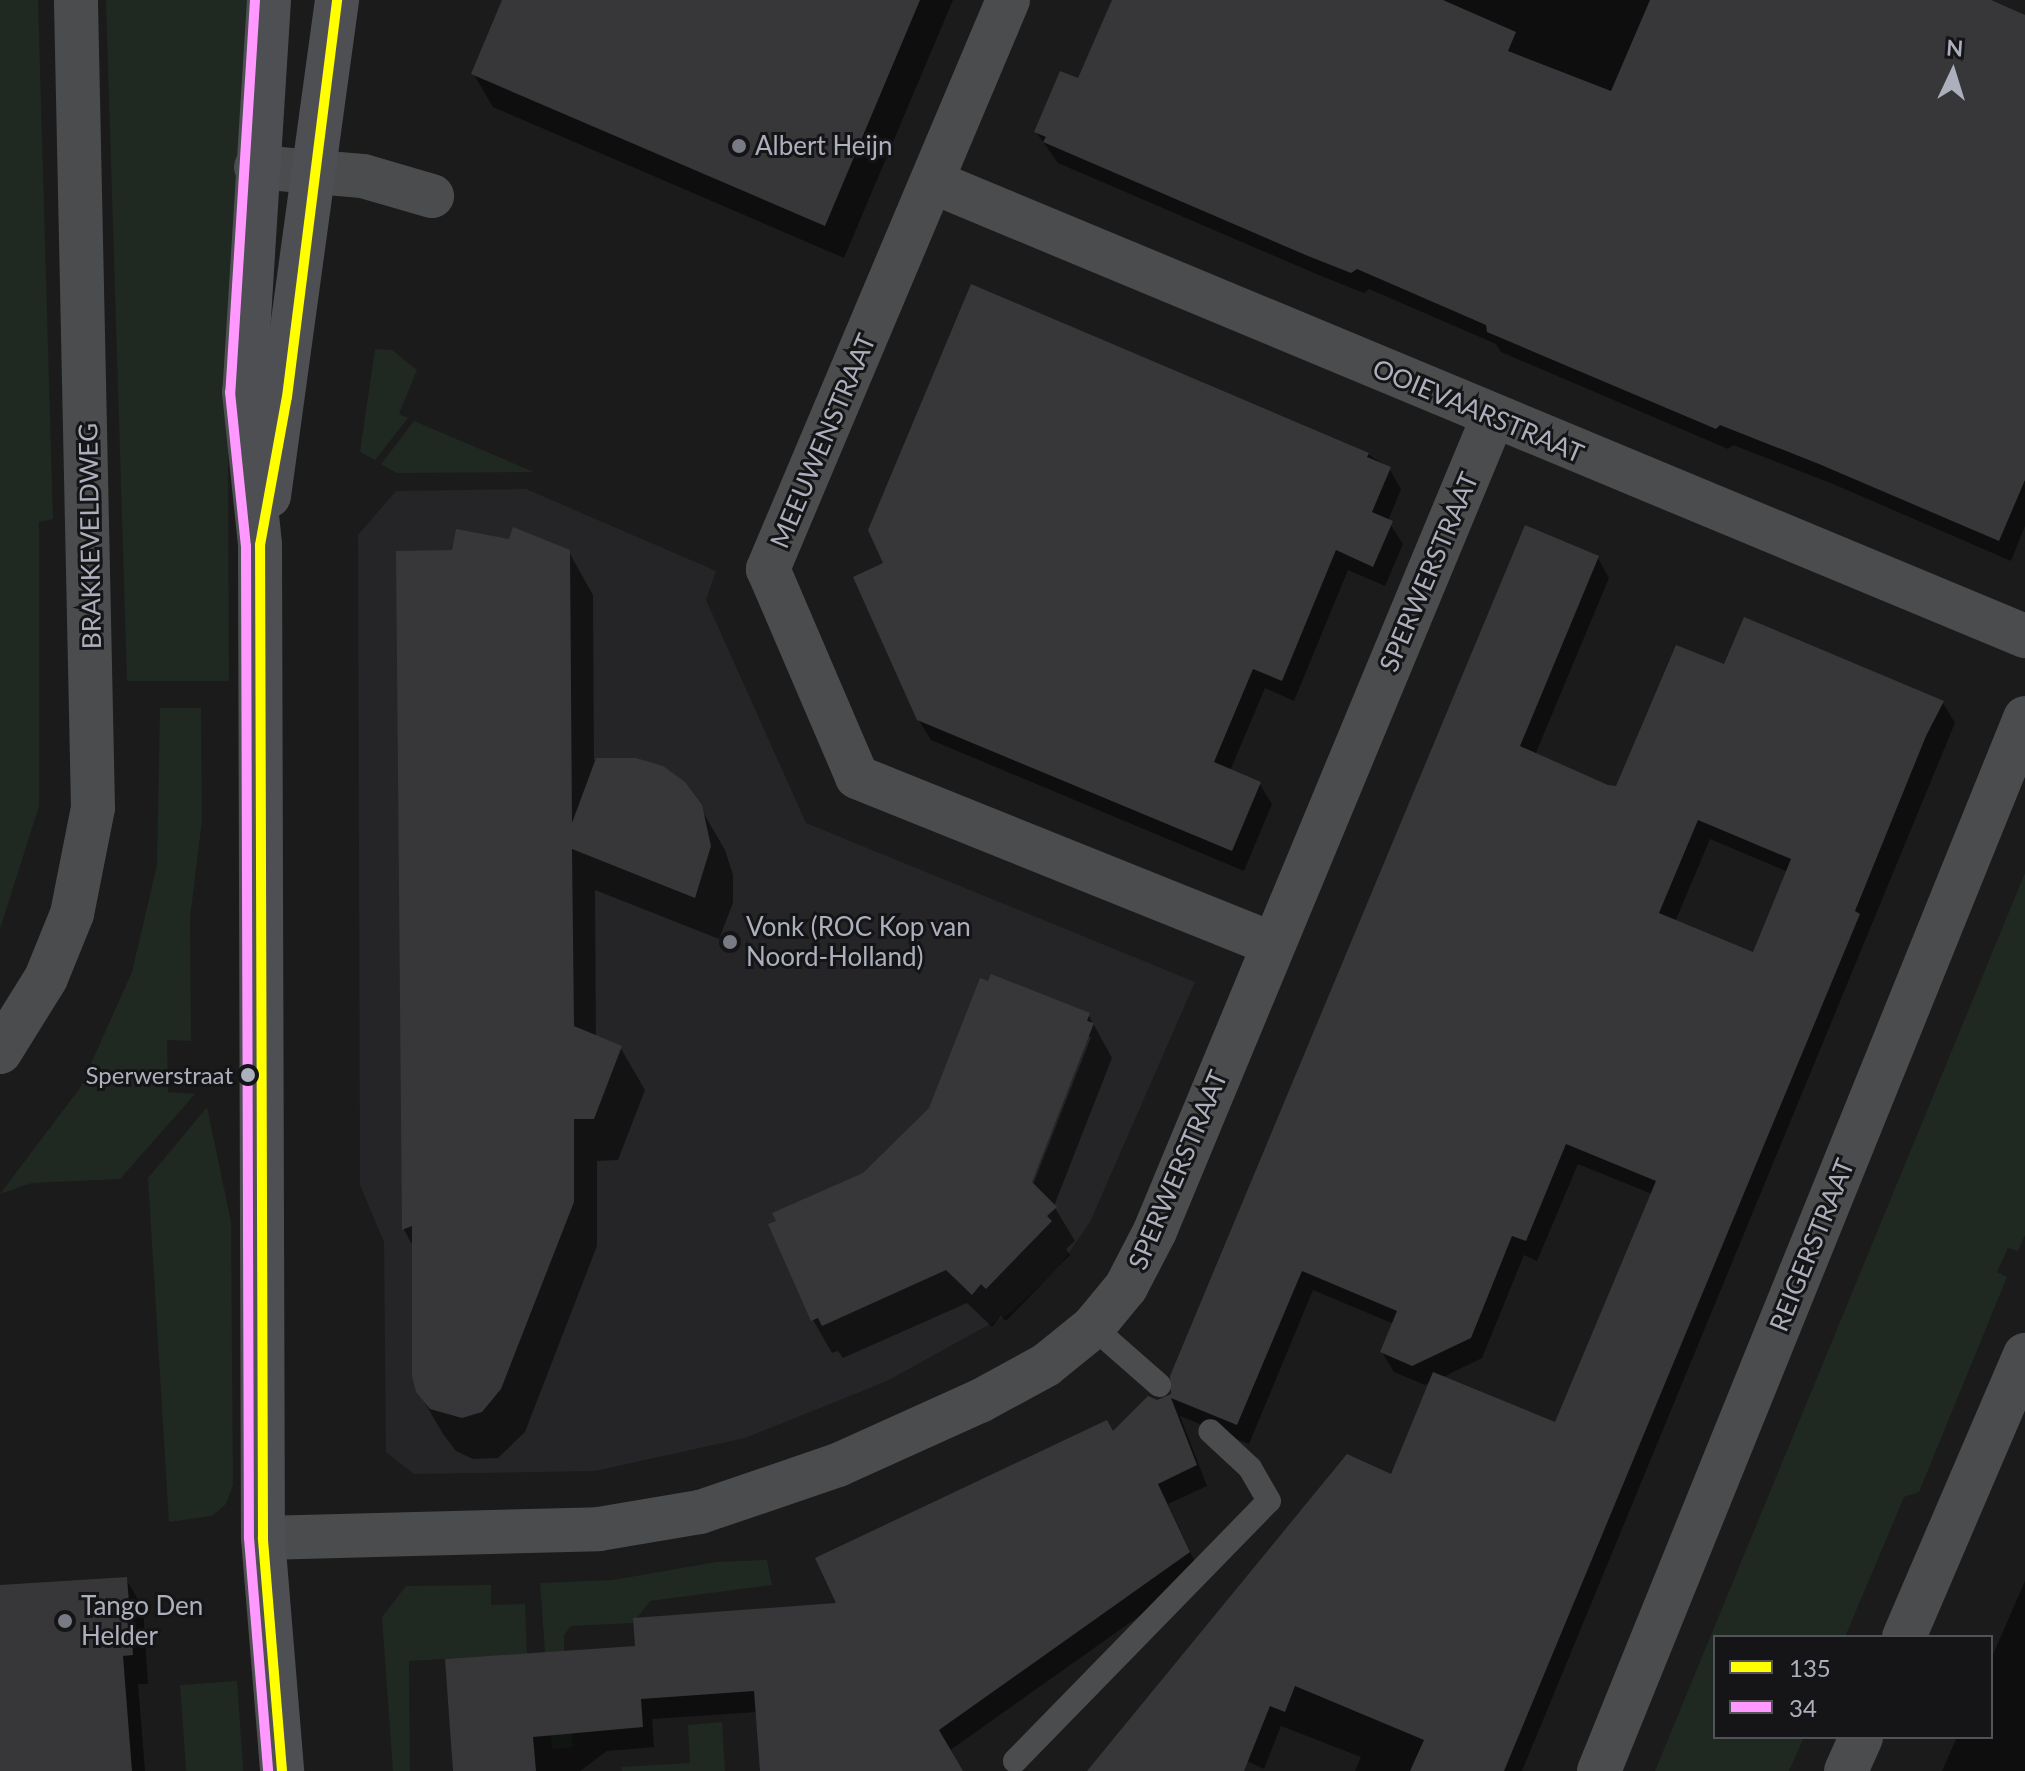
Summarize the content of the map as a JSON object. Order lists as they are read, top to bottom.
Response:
{
  "streets": {
    "street": [
      "OOIEVAARSTRAAT",
      "MEEUWENSTRAAT",
      "BRAKKEVELDWEG",
      "SPERWERSTRAAT",
      "REIGERSTRAAT"
    ]
  },
  "crossings": [
    ["OOIEVAARSTRAAT", "MEEUWENSTRAAT"],
    ["OOIEVAARSTRAAT", "SPERWERSTRAAT"],
    ["MEEUWENSTRAAT", "SPERWERSTRAAT"]
  ],
  "places": [
    "Albert Heijn",
    "Vonk (ROC Kop van Noord-Holland)",
    "Sperwerstraat",
    "Tango Den Helder"
  ],
  "lines": ["transit line 135", "transit line 34"],
  "legend": ["135", "34"],
  "north": "top"
}
